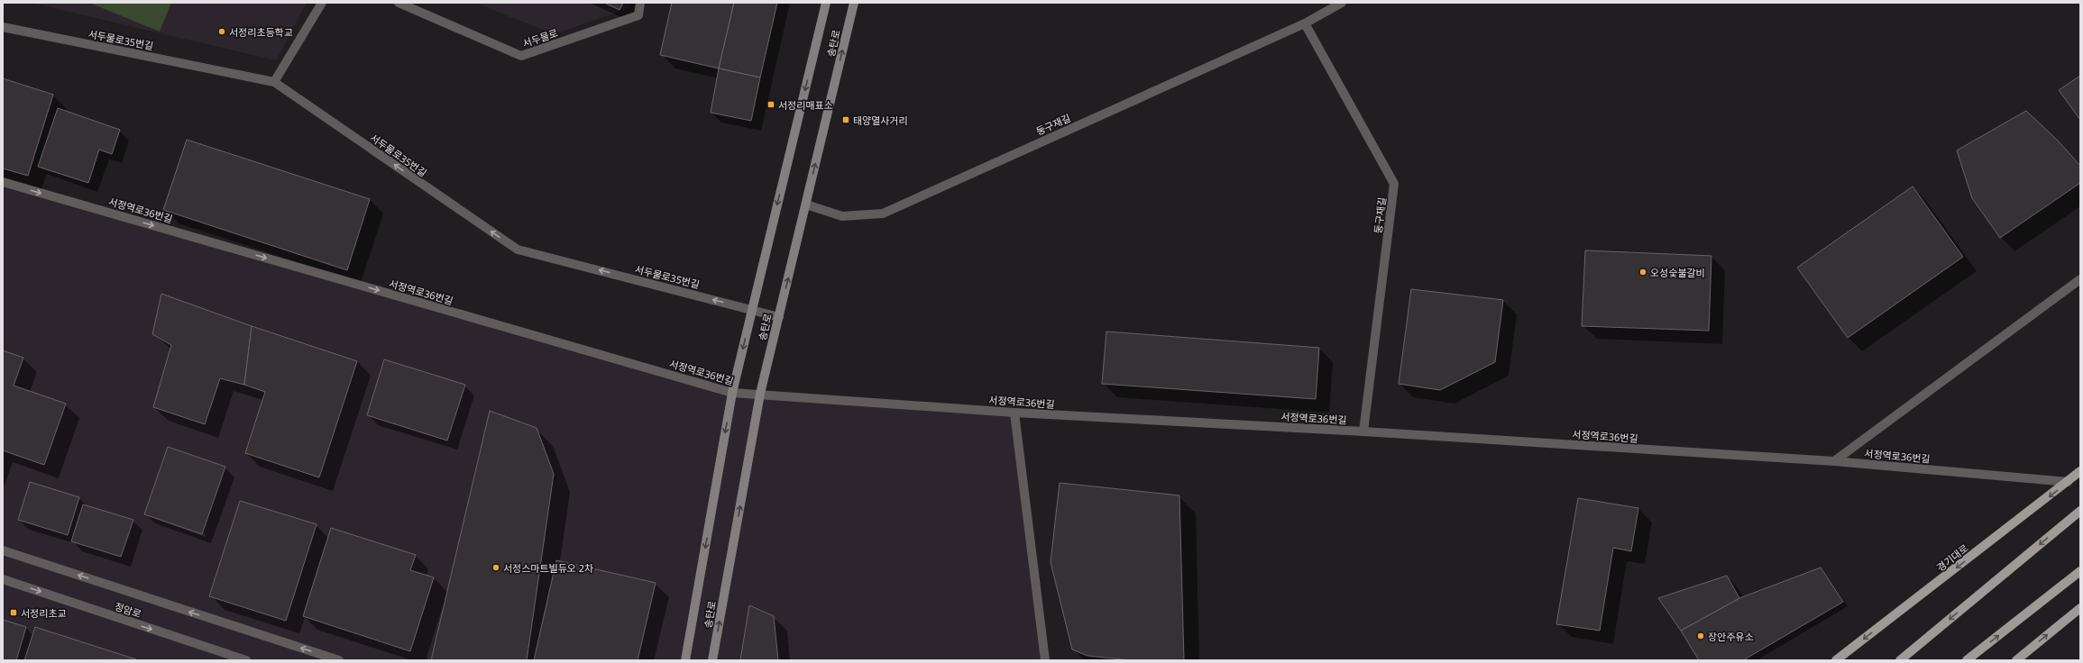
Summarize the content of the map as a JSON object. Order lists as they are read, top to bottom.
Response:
{
  "streets": {
    "main road": ["송탄로", "경기대로"],
    "street": [
      "서두물로",
      "서두물로35번길",
      "둥구재길",
      "서정역로36번길",
      "정암로"
    ]
  },
  "crossings": [
    ["서두물로35번길", "송탄로"],
    ["송탄로", "둥구재길"],
    ["송탄로", "서정역로36번길"],
    ["둥구재길", "서정역로36번길"],
    ["서정역로36번길", "경기대로"]
  ],
  "one_way": ["서두물로35번길", "서정역로36번길"],
  "places": {
    "other": [
      "서정리초등학교",
      "오성숯불갈비",
      "서정스마트빌듀오 2차",
      "장안주유소"
    ],
    "transit": ["서정리매표소", "태양열사거리", "서정리초교"]
  }
}
